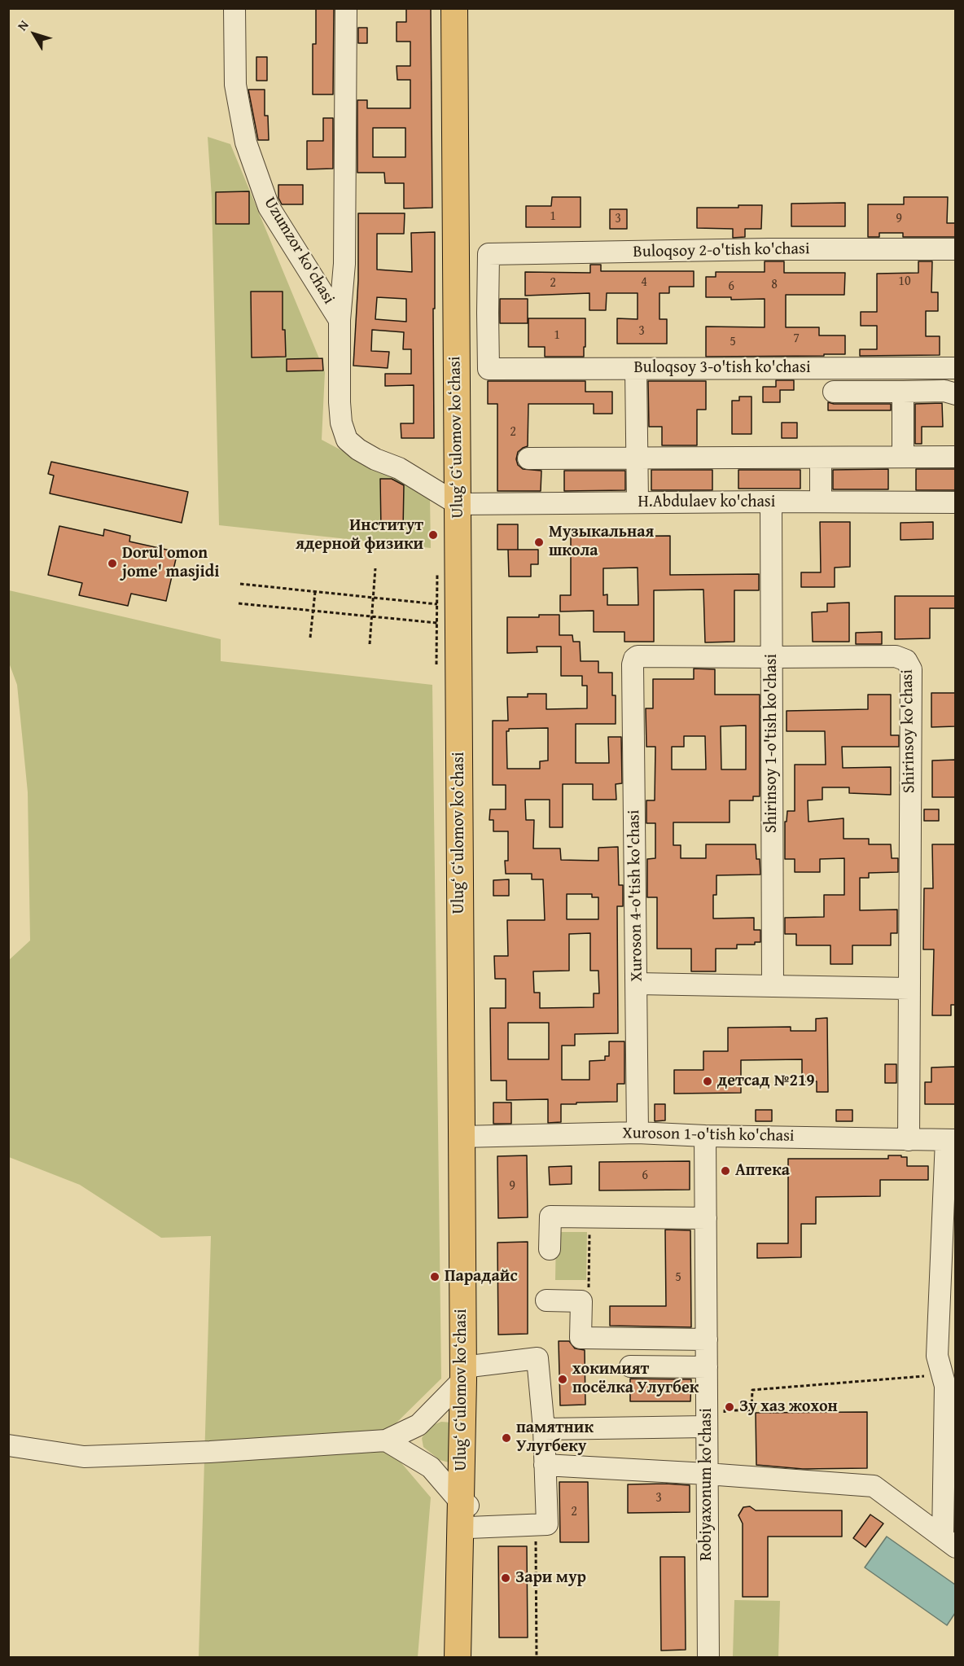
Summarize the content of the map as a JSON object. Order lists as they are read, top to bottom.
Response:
{
  "streets": {
    "main road": ["Ulugʻ Gʻulomov koʻchasi"],
    "street": [
      "Uzumzor ko'chasi",
      "Buloqsoy 2-o'tish ko'chasi",
      "Buloqsoy 3-o'tish ko'chasi",
      "H.Abdulaev ko'chasi",
      "Shirinsoy ko'chasi",
      "Shirinsoy 1-o'tish ko'chasi",
      "Xuroson 4-o'tish ko'chasi",
      "Хuroson 1-o'tish ko'chasi",
      "Robiyaxonum ko'chasi"
    ]
  },
  "crossings": [
    ["Uzumzor ko'chasi", "Ulugʻ Gʻulomov koʻchasi"],
    ["Uzumzor ko'chasi", "H.Abdulaev ko'chasi"],
    ["Buloqsoy 2-o'tish ko'chasi", "Buloqsoy 3-o'tish ko'chasi"],
    ["Ulugʻ Gʻulomov koʻchasi", "H.Abdulaev ko'chasi"],
    ["Ulugʻ Gʻulomov koʻchasi", "Хuroson 1-o'tish ko'chasi"],
    ["H.Abdulaev ko'chasi", "Shirinsoy 1-o'tish ko'chasi"],
    ["Shirinsoy ko'chasi", "Shirinsoy 1-o'tish ko'chasi"],
    ["Shirinsoy ko'chasi", "Xuroson 4-o'tish ko'chasi"],
    ["Shirinsoy ko'chasi", "Хuroson 1-o'tish ko'chasi"],
    ["Xuroson 4-o'tish ko'chasi", "Хuroson 1-o'tish ko'chasi"],
    ["Хuroson 1-o'tish ko'chasi", "Robiyaxonum ko'chasi"]
  ],
  "places": [
    "Институт ядерной физики",
    "Музыкальная школа",
    "Dorul omon jome' masjidi",
    "детсад №219",
    "Аптека",
    "Парадайс",
    "хокимият посёлка Улугбек",
    "Зу хаз жохон",
    "памятник Улугбеку",
    "Зари мур"
  ],
  "house_numbers": [
    "1",
    "3",
    "9",
    "10",
    "4",
    "2",
    "8",
    "6",
    "3",
    "1",
    "7",
    "5",
    "2",
    "6",
    "9",
    "5",
    "3",
    "2"
  ],
  "north": "top left"
}
